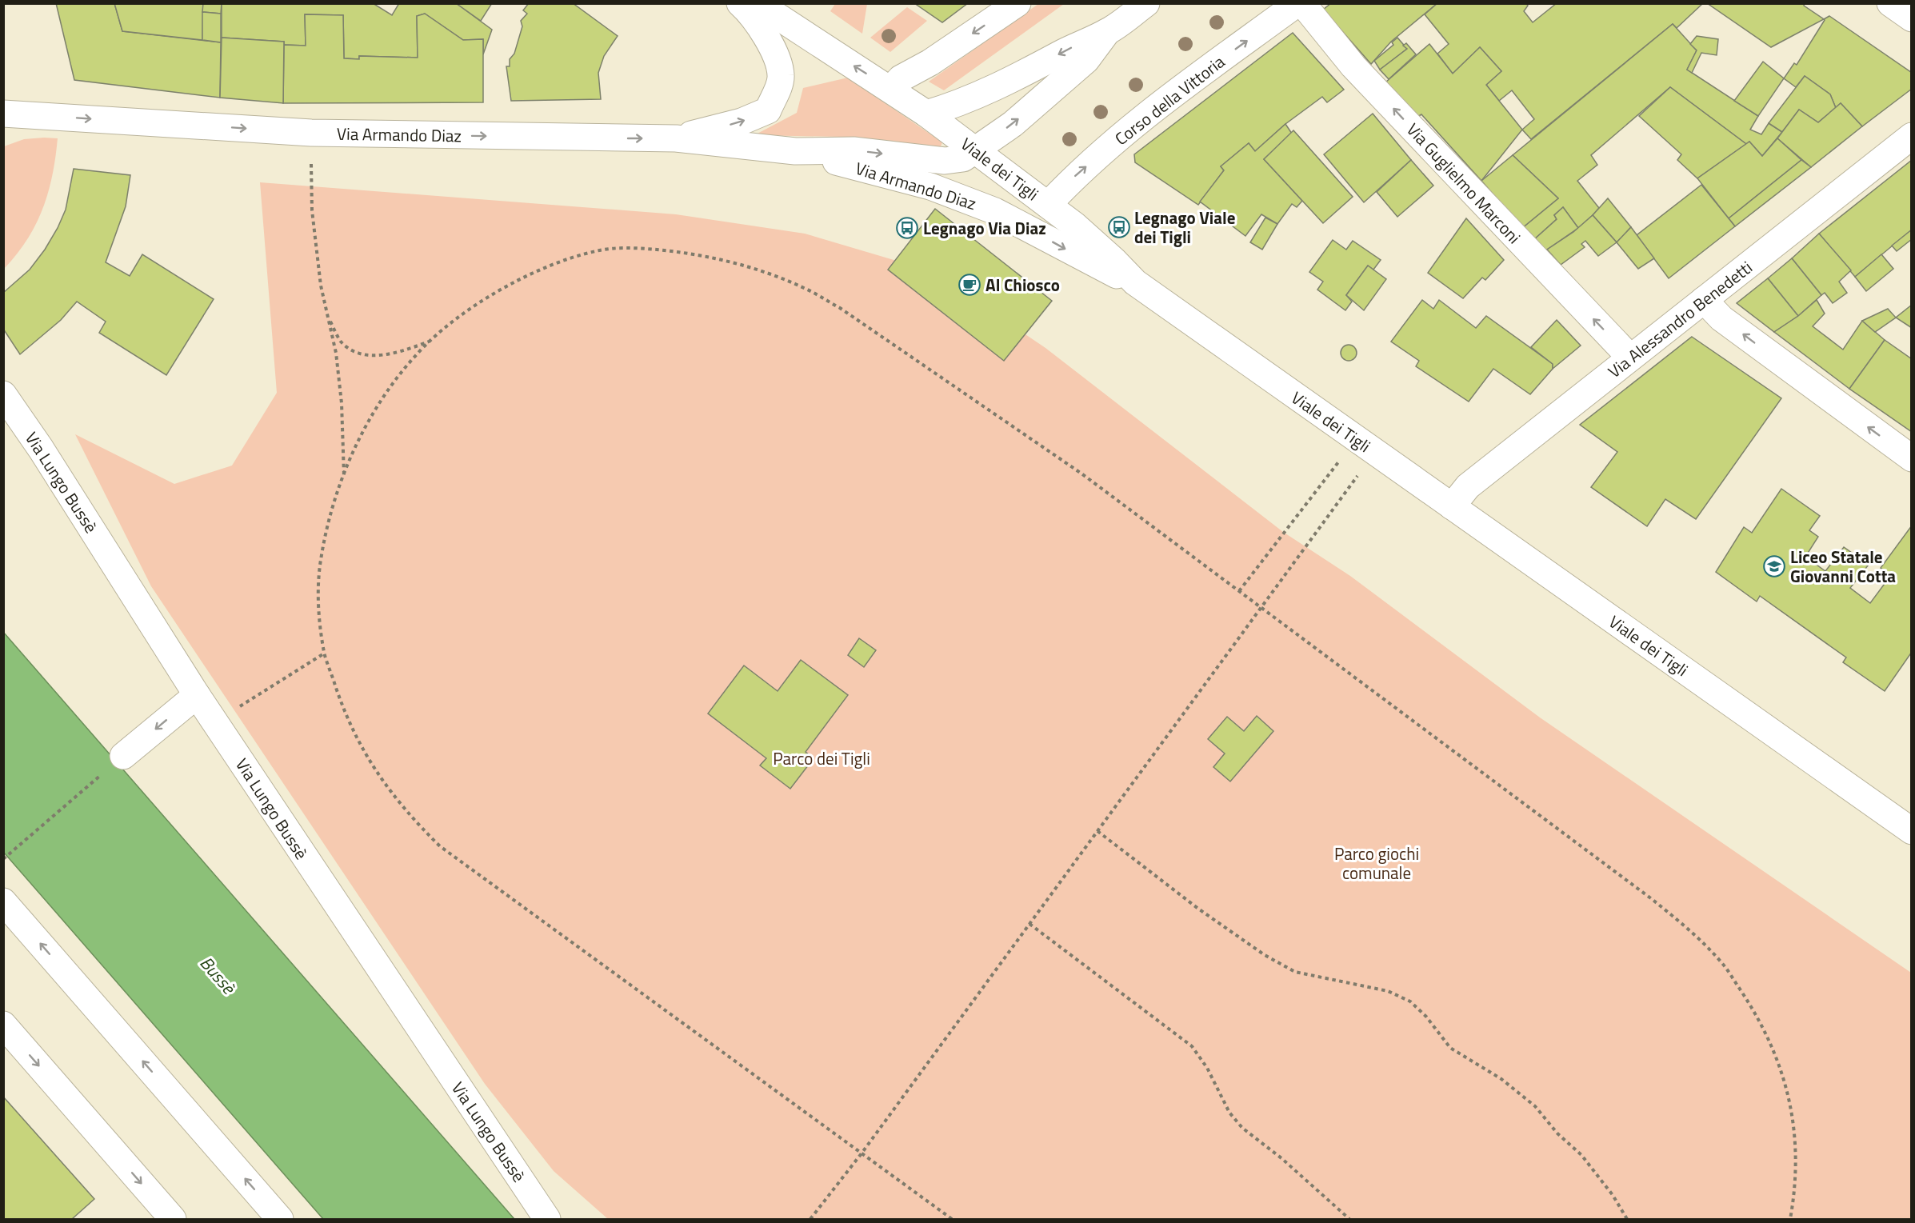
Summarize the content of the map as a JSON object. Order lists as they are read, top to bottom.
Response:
{
  "streets": {
    "street": [
      "Corso della Vittoria",
      "Via Armando Diaz",
      "Viale dei Tigli",
      "Via Guglielmo Marconi",
      "Via Alessandro Benedetti",
      "Via Lungo Bussè"
    ]
  },
  "crossings": [
    ["Corso della Vittoria", "Viale dei Tigli"],
    ["Via Armando Diaz", "Viale dei Tigli"],
    ["Viale dei Tigli", "Via Alessandro Benedetti"],
    ["Via Guglielmo Marconi", "Via Alessandro Benedetti"]
  ],
  "one_way": ["Via Armando Diaz", "Via Guglielmo Marconi"],
  "water": ["Bussè"],
  "parks": ["Parco dei Tigli", "Parco giochi comunale"],
  "places": {
    "bus stop": ["Legnago Viale dei Tigli", "Legnago Via Diaz"],
    "cafe": ["Al Chiosco"],
    "school or university": ["Liceo Statale Giovanni Cotta"]
  }
}
